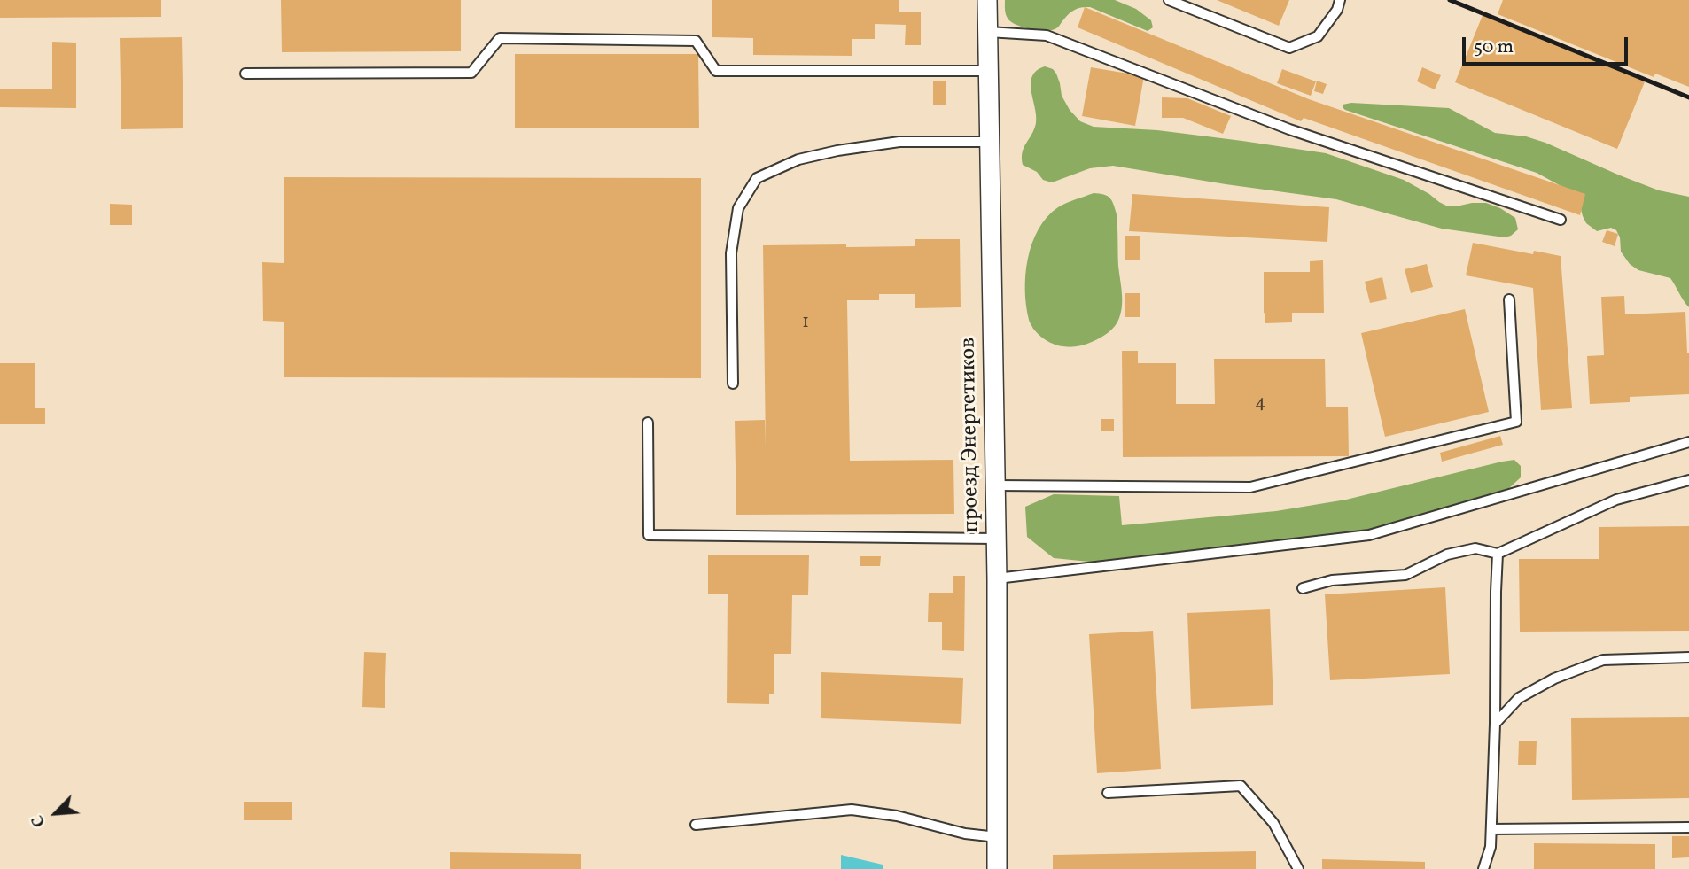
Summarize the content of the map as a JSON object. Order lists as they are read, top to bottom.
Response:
{
  "streets": {
    "street": ["проезд Энергетиков"]
  },
  "house_numbers": ["1", "4"],
  "scale_bar": "50 m",
  "north": "bottom left"
}
